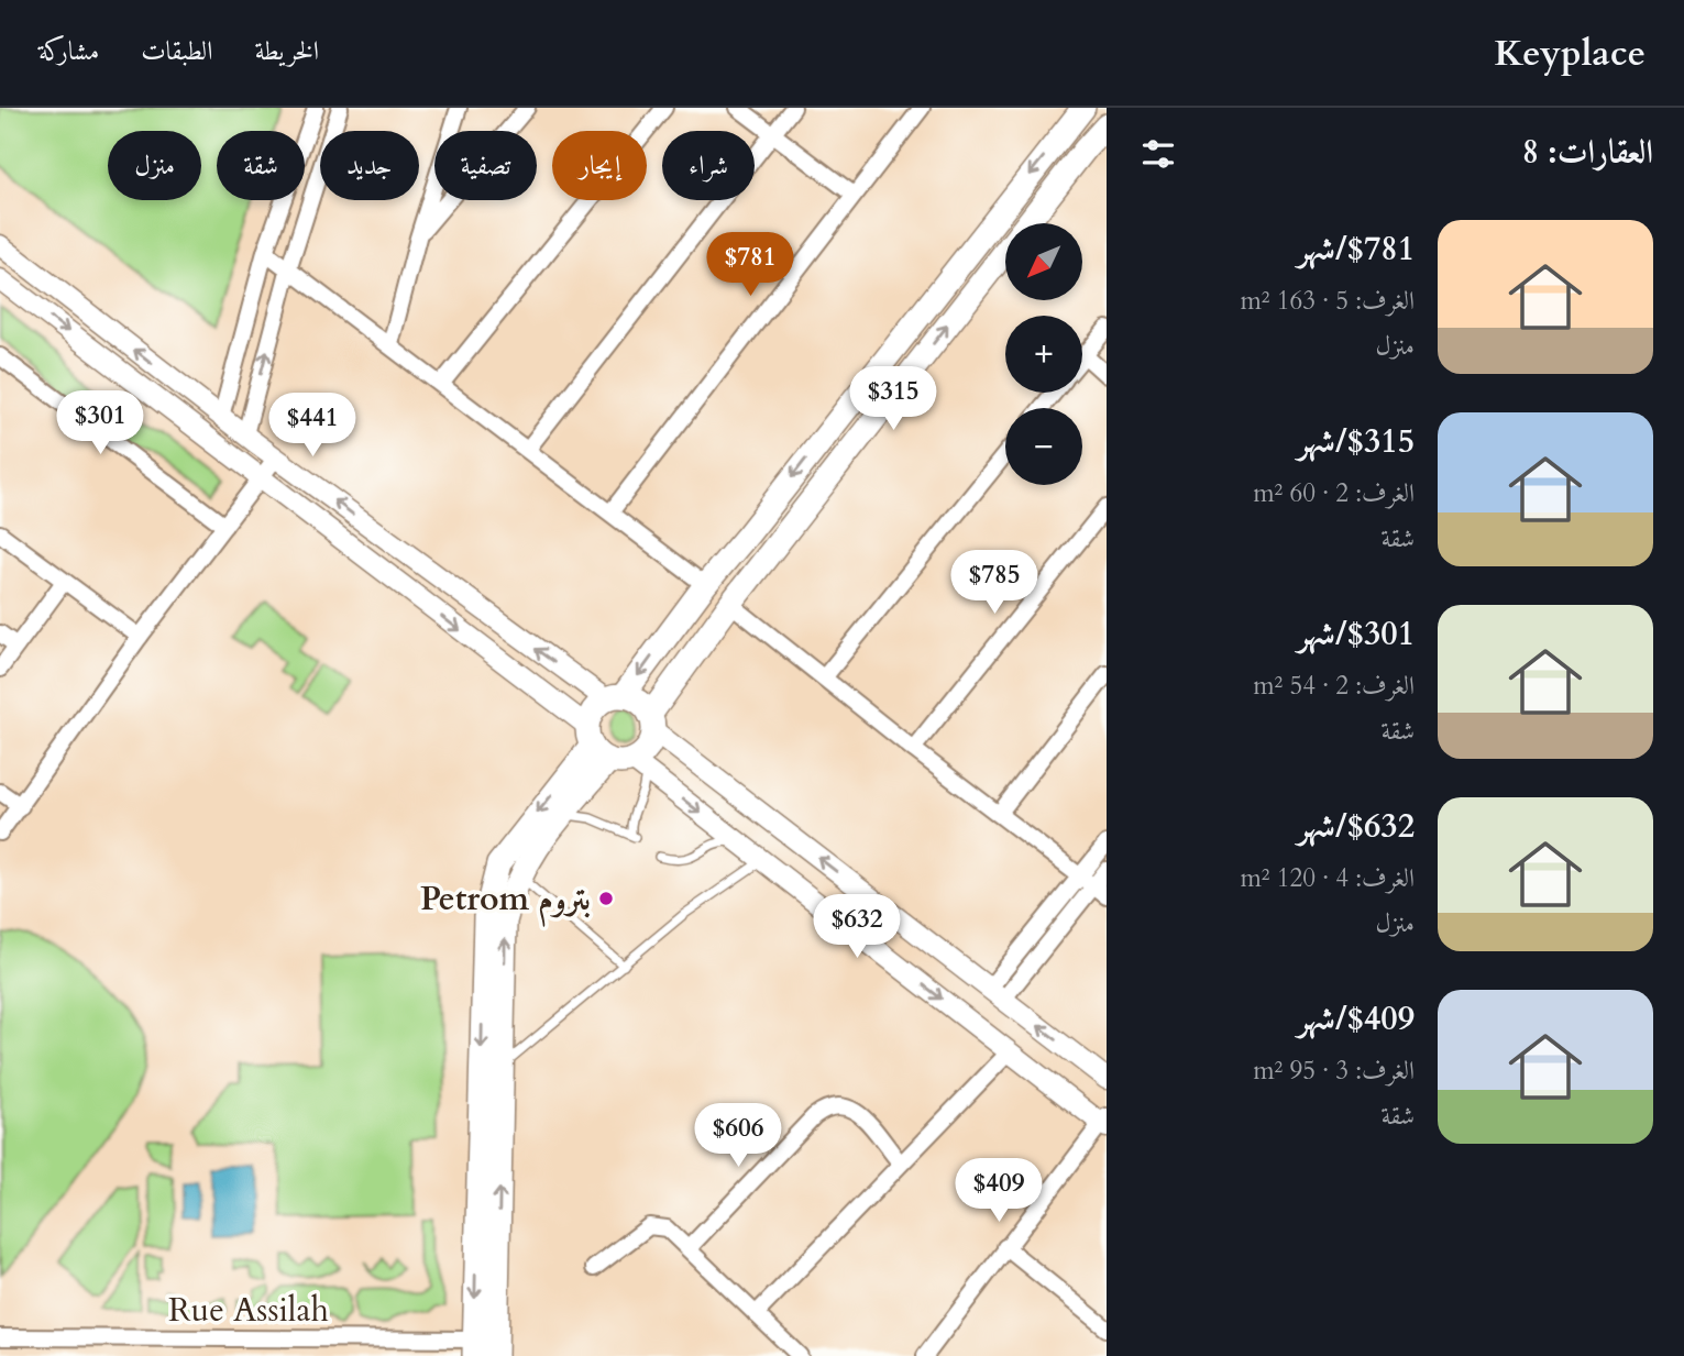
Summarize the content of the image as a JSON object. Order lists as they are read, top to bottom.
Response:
{
  "streets": {
    "street": ["Rue Assilah"]
  },
  "places": ["Petrom بتروم"],
  "north": "bottom left",
  "page": {
    "header": "Keyplace",
    "nav": ["الخريطة", "الطبقات", "مشاركة"],
    "heading": "العقارات: 8",
    "chip": [
      "شراء",
      "إيجار",
      "تصفية",
      "جديد",
      "شقة",
      "منزل"
    ],
    "list": [
      {
        "name": "$781/شهر",
        "note": "الغرف: 5 · 163 m² · منزل"
      },
      {
        "name": "$315/شهر",
        "note": "الغرف: 2 · 60 m² · شقة"
      },
      {
        "name": "$301/شهر",
        "note": "الغرف: 2 · 54 m² · شقة"
      },
      {
        "name": "$632/شهر",
        "note": "الغرف: 4 · 120 m² · منزل"
      },
      {
        "name": "$409/شهر",
        "note": "الغرف: 3 · 95 m² · شقة"
      }
    ],
    "map_buttons": ["+", "−"],
    "price": [
      "$781",
      "$315",
      "$301",
      "$441",
      "$785",
      "$632",
      "$606",
      "$409"
    ]
  }
}
